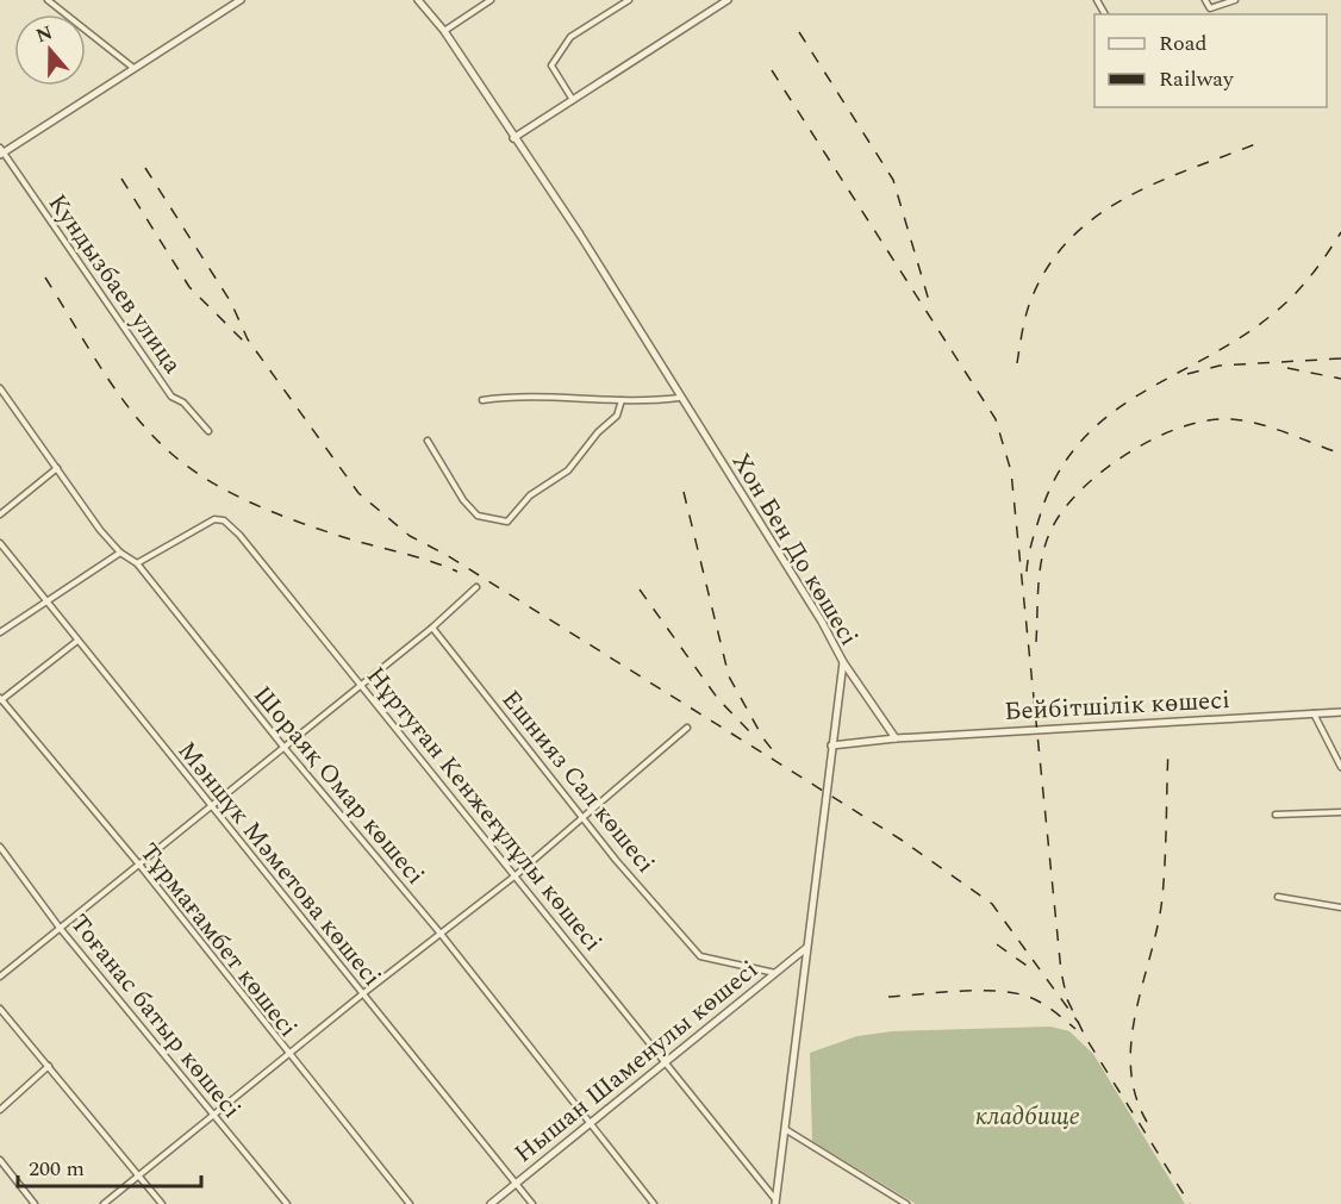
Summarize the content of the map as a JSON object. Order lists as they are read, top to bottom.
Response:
{
  "streets": {
    "street": [
      "Кундызбаев улица",
      "Хон Бен До көшесі",
      "Бейбітшілік көшесі",
      "Ешнияз Сал көшесі",
      "Шораяқ Омар көшесі",
      "Нұртуған Кенжеғұлұлы көшесі",
      "Мәншүк Мәметова көшесі",
      "Тұрмағамбет көшесі",
      "Тоғанас батыр көшесі",
      "Нышан Шаменулы көшесі"
    ]
  },
  "crossings": [
    ["Хон Бен До көшесі", "Бейбітшілік көшесі"],
    ["Хон Бен До көшесі", "Нұртуған Кенжеғұлұлы көшесі"],
    ["Хон Бен До көшесі", "Нышан Шаменулы көшесі"],
    ["Ешнияз Сал көшесі", "Нышан Шаменулы көшесі"],
    ["Шораяқ Омар көшесі", "Нұртуған Кенжеғұлұлы көшесі"],
    ["Шораяқ Омар көшесі", "Нышан Шаменулы көшесі"],
    ["Нұртуған Кенжеғұлұлы көшесі", "Нышан Шаменулы көшесі"],
    ["Мәншүк Мәметова көшесі", "Нышан Шаменулы көшесі"]
  ],
  "parks": ["кладбище"],
  "legend": ["Road", "Railway"],
  "scale_bar": "200 m",
  "north": "top"
}
